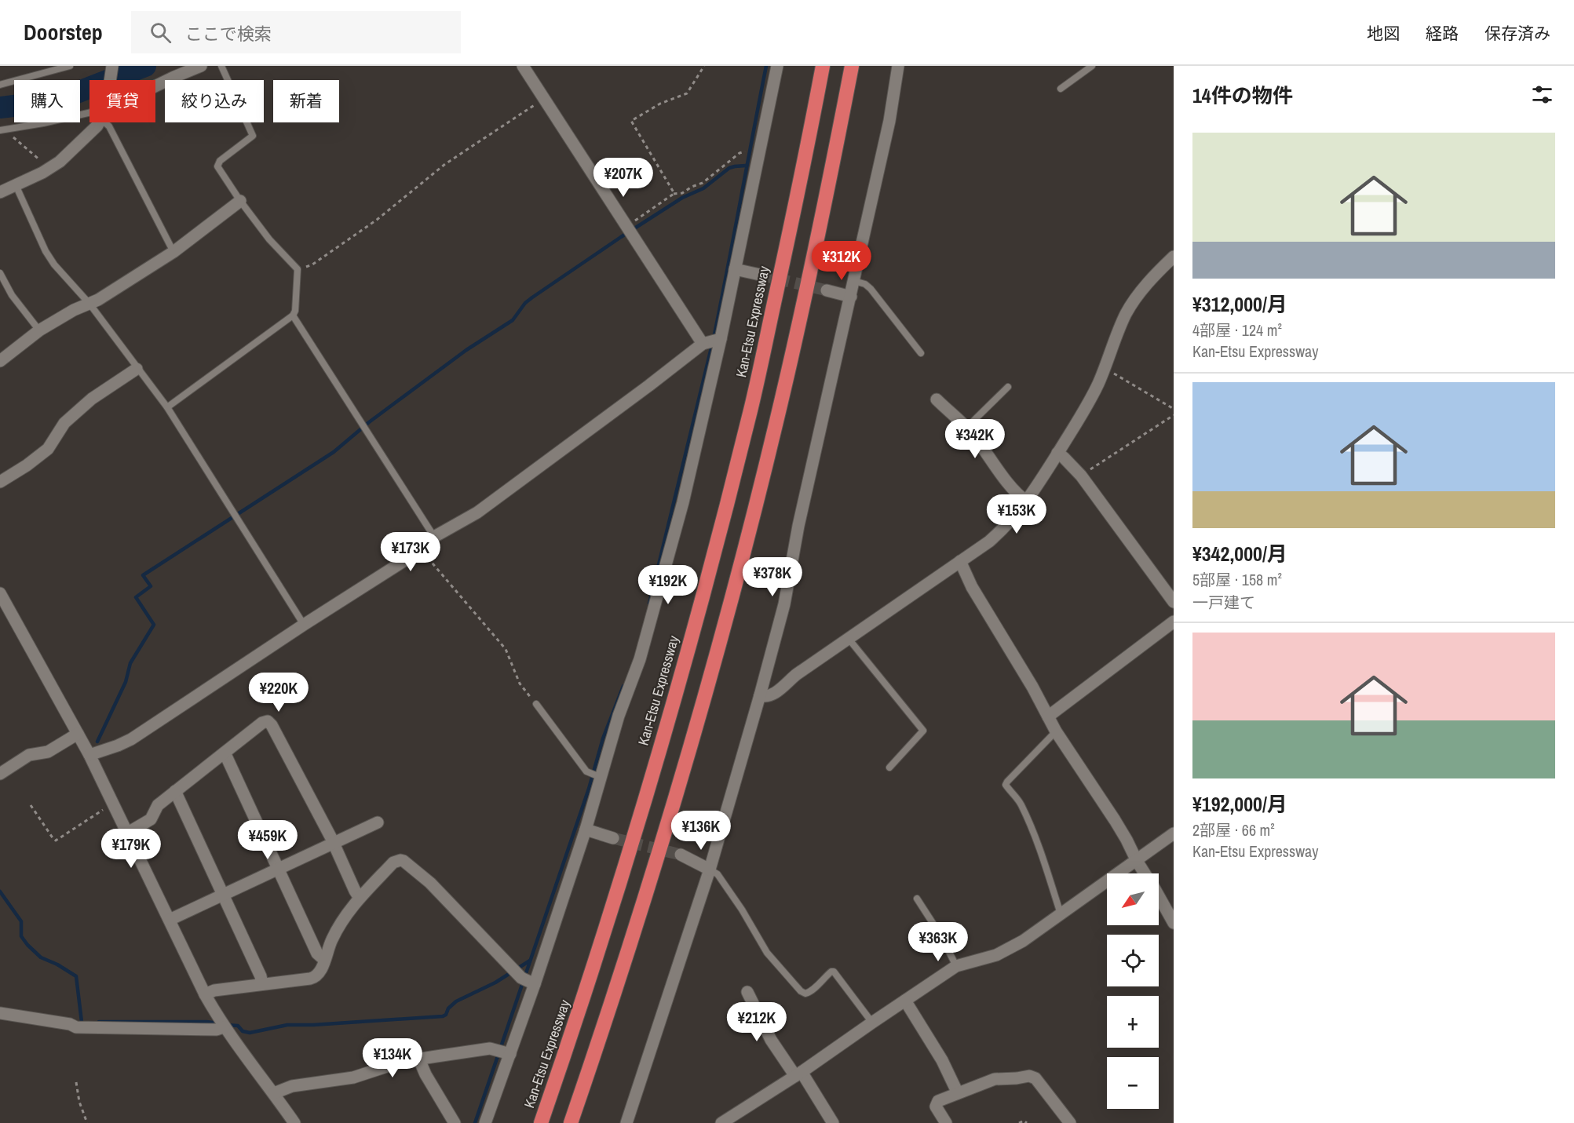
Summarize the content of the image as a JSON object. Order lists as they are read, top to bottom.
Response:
{
  "streets": {
    "highway": ["Kan-Etsu Expressway"]
  },
  "north": "bottom left",
  "page": {
    "header": "Doorstep",
    "search": "ここで検索",
    "nav": ["地図", "経路", "保存済み"],
    "heading": "14件の物件",
    "chip": [
      "購入",
      "賃貸",
      "絞り込み",
      "新着"
    ],
    "list": [
      {
        "name": "¥312,000/月",
        "note": "4部屋 · 124 m² · Kan-Etsu Expressway"
      },
      {
        "name": "¥342,000/月",
        "note": "5部屋 · 158 m² · 一戸建て"
      },
      {
        "name": "¥192,000/月",
        "note": "2部屋 · 66 m² · Kan-Etsu Expressway"
      }
    ],
    "price": [
      "¥207K",
      "¥312K",
      "¥342K",
      "¥153K",
      "¥173K",
      "¥378K",
      "¥192K",
      "¥220K",
      "¥136K",
      "¥459K",
      "¥179K",
      "¥363K",
      "¥212K",
      "¥134K"
    ],
    "map_buttons": ["+", "−"]
  }
}
